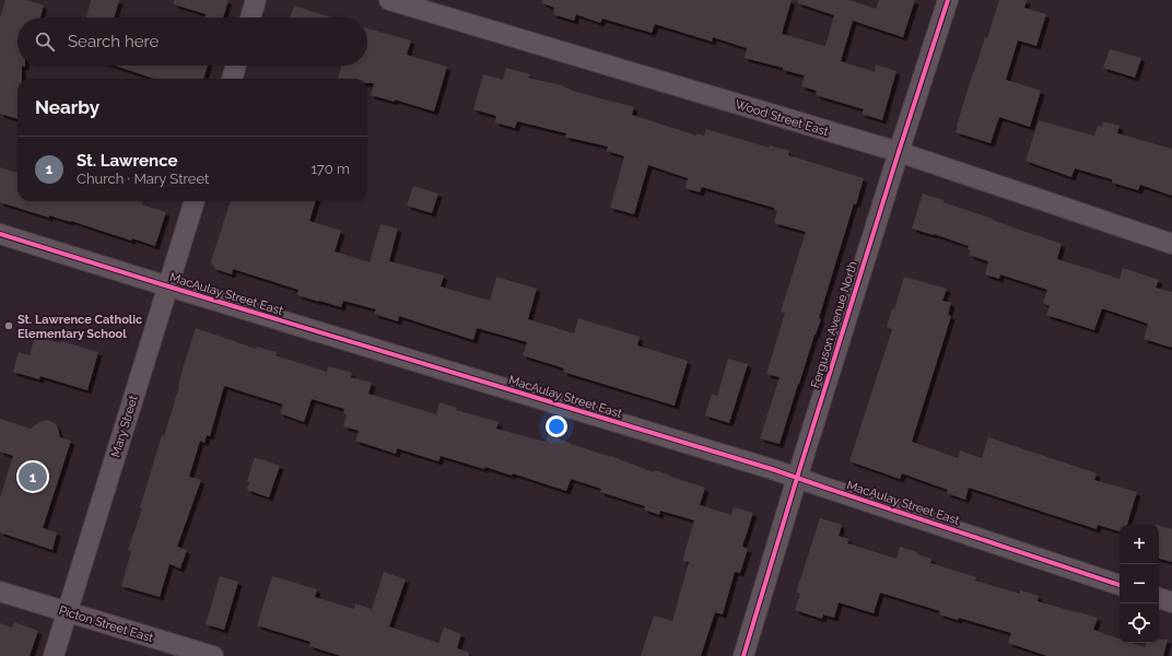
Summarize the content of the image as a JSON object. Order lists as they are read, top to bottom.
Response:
{
  "streets": {
    "street": [
      "Wood Street East",
      "MacAulay Street East",
      "Ferguson Avenue North",
      "Mary Street",
      "Picton Street East"
    ]
  },
  "crossings": [
    ["Wood Street East", "Ferguson Avenue North"],
    ["MacAulay Street East", "Ferguson Avenue North"],
    ["MacAulay Street East", "Mary Street"],
    ["Mary Street", "Picton Street East"]
  ],
  "places": ["St. Lawrence Catholic Elementary School"],
  "page": {
    "search": "Search here",
    "heading": "Nearby",
    "list": [
      {
        "mark": "1",
        "name": "St. Lawrence",
        "note": "Church · Mary Street",
        "value": "170 m"
      }
    ],
    "pins": "1",
    "map_buttons": ["+", "−"]
  }
}
